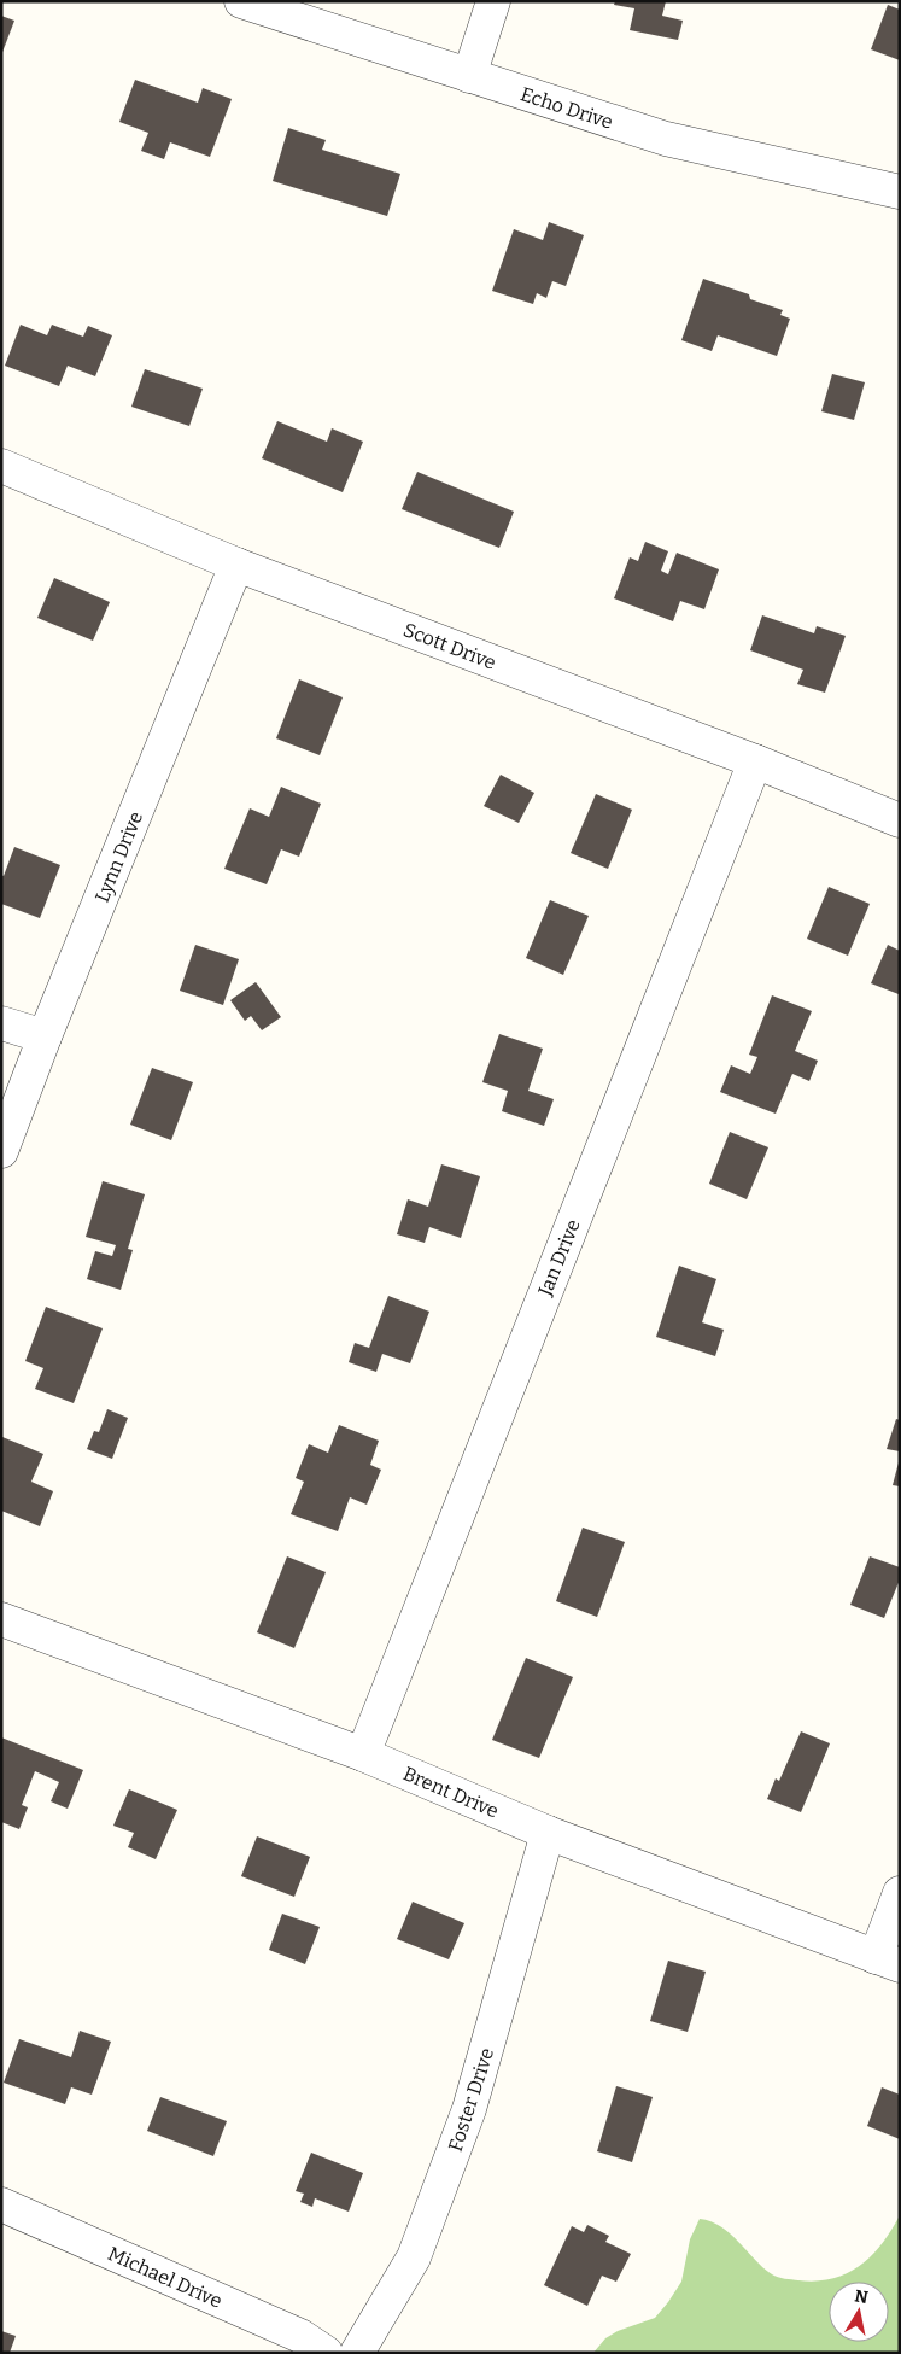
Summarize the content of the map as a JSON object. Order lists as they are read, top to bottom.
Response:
{
  "streets": {
    "street": [
      "Echo Drive",
      "Scott Drive",
      "Lynn Drive",
      "Jan Drive",
      "Brent Drive",
      "Foster Drive",
      "Michael Drive"
    ]
  },
  "crossings": [
    ["Scott Drive", "Lynn Drive"],
    ["Scott Drive", "Jan Drive"],
    ["Jan Drive", "Brent Drive"],
    ["Brent Drive", "Foster Drive"]
  ],
  "north": "top"
}
